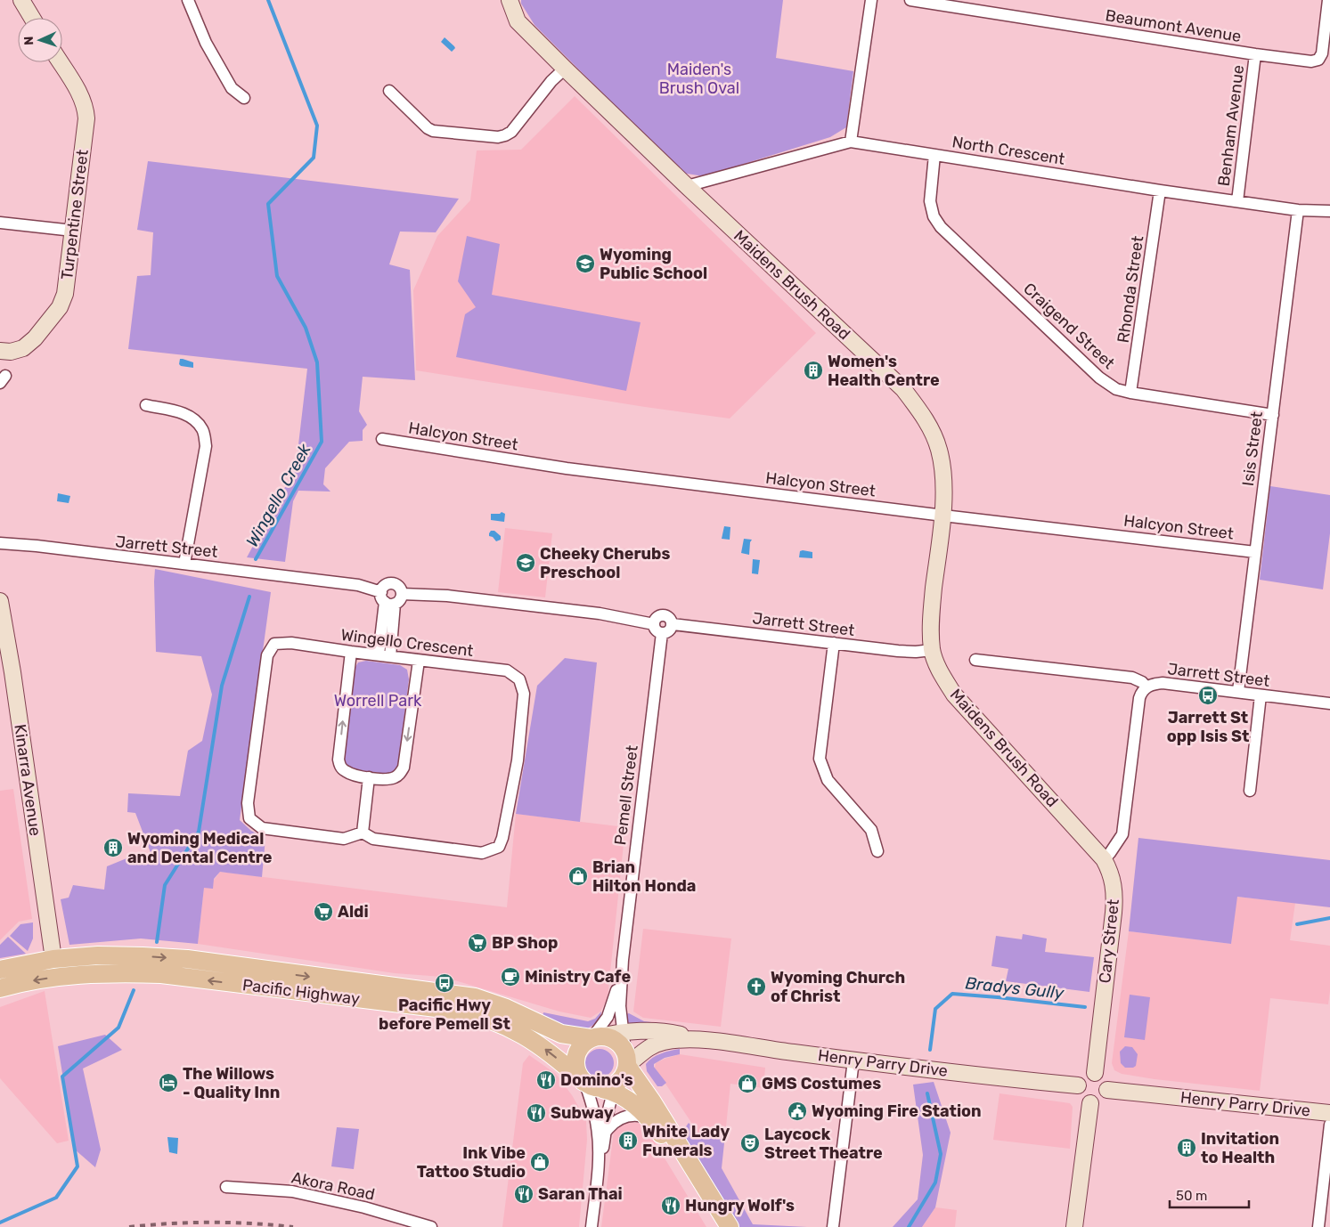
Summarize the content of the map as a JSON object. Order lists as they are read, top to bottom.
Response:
{
  "streets": {
    "main road": ["Pacific Highway"],
    "street": [
      "Beaumont Avenue",
      "Benham Avenue",
      "North Crescent",
      "Turpentine Street",
      "Maidens Brush Road",
      "Rhonda Street",
      "Craigend Street",
      "Halcyon Street",
      "Isis Street",
      "Jarrett Street",
      "Wingello Crescent",
      "Kinarra Avenue",
      "Pemell Street",
      "Cary Street",
      "Henry Parry Drive",
      "Akora Road"
    ]
  },
  "crossings": [
    ["Beaumont Avenue", "Benham Avenue"],
    ["Benham Avenue", "North Crescent"],
    ["North Crescent", "Maidens Brush Road"],
    ["North Crescent", "Rhonda Street"],
    ["North Crescent", "Craigend Street"],
    ["North Crescent", "Isis Street"],
    ["Maidens Brush Road", "Halcyon Street"],
    ["Maidens Brush Road", "Jarrett Street"],
    ["Maidens Brush Road", "Cary Street"],
    ["Rhonda Street", "Craigend Street"],
    ["Craigend Street", "Isis Street"],
    ["Halcyon Street", "Isis Street"],
    ["Isis Street", "Jarrett Street"],
    ["Jarrett Street", "Pemell Street"],
    ["Kinarra Avenue", "Pacific Highway"],
    ["Pemell Street", "Pacific Highway"],
    ["Pemell Street", "Henry Parry Drive"],
    ["Cary Street", "Henry Parry Drive"],
    ["Pacific Highway", "Henry Parry Drive"]
  ],
  "water": ["Wingello Creek", "Bradys Gully"],
  "parks": ["Maiden's Brush Oval", "Worrell Park"],
  "places": {
    "school or university": ["Wyoming Public School", "Cheeky Cherubs Preschool"],
    "building": [
      "Women's Health Centre",
      "Wyoming Medical and Dental Centre",
      "White Lady Funerals",
      "Invitation to Health"
    ],
    "bus stop": ["Jarrett St opp Isis St", "Pacific Hwy before Pemell St"],
    "shop": ["Brian Hilton Honda", "GMS Costumes", "Ink Vibe Tattoo Studio"],
    "supermarket": ["Aldi", "BP Shop"],
    "cafe": ["Ministry Cafe"],
    "church": ["Wyoming Church of Christ"],
    "restaurant": [
      "Domino's",
      "Subway",
      "Saran Thai",
      "Hungry Wolf's"
    ],
    "hotel": ["The Willows - Quality Inn"],
    "public building": ["Wyoming Fire Station"],
    "theatre": ["Laycock Street Theatre"]
  },
  "scale_bar": "50 m",
  "north": "left"
}
